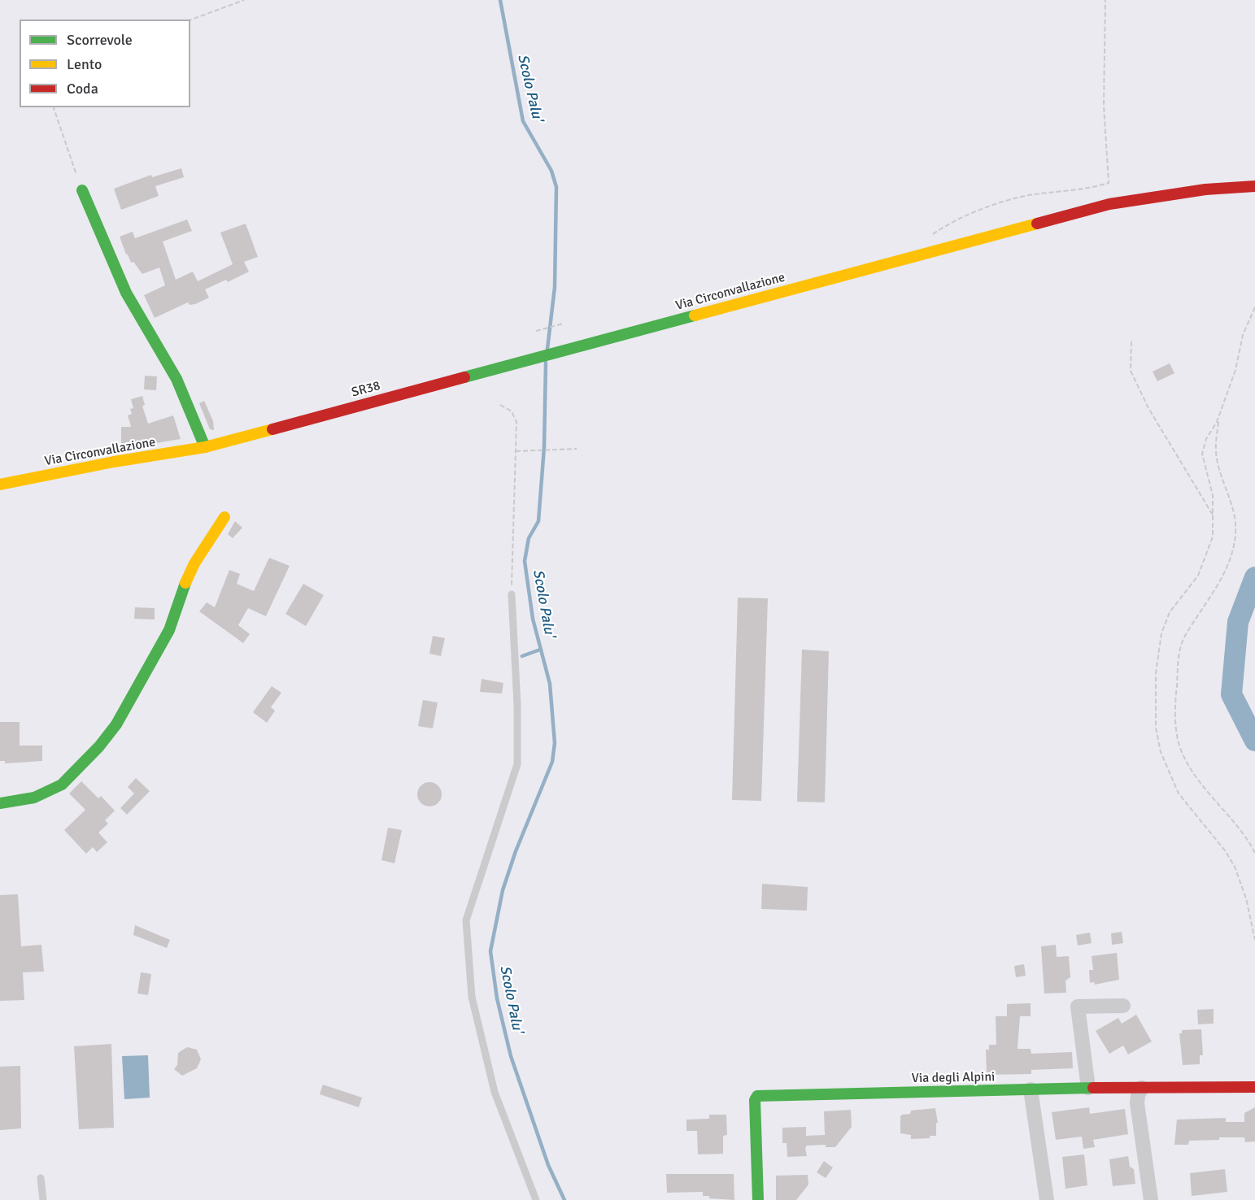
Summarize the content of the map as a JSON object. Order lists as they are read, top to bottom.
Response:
{
  "streets": {
    "main road": ["Via Circonvallazione", "SR38", "Via degli Alpini"]
  },
  "crossings": [
    ["Via Circonvallazione", "SR38"]
  ],
  "water": ["Scolo Palu'"],
  "legend": ["Scorrevole", "Lento", "Coda"]
}
